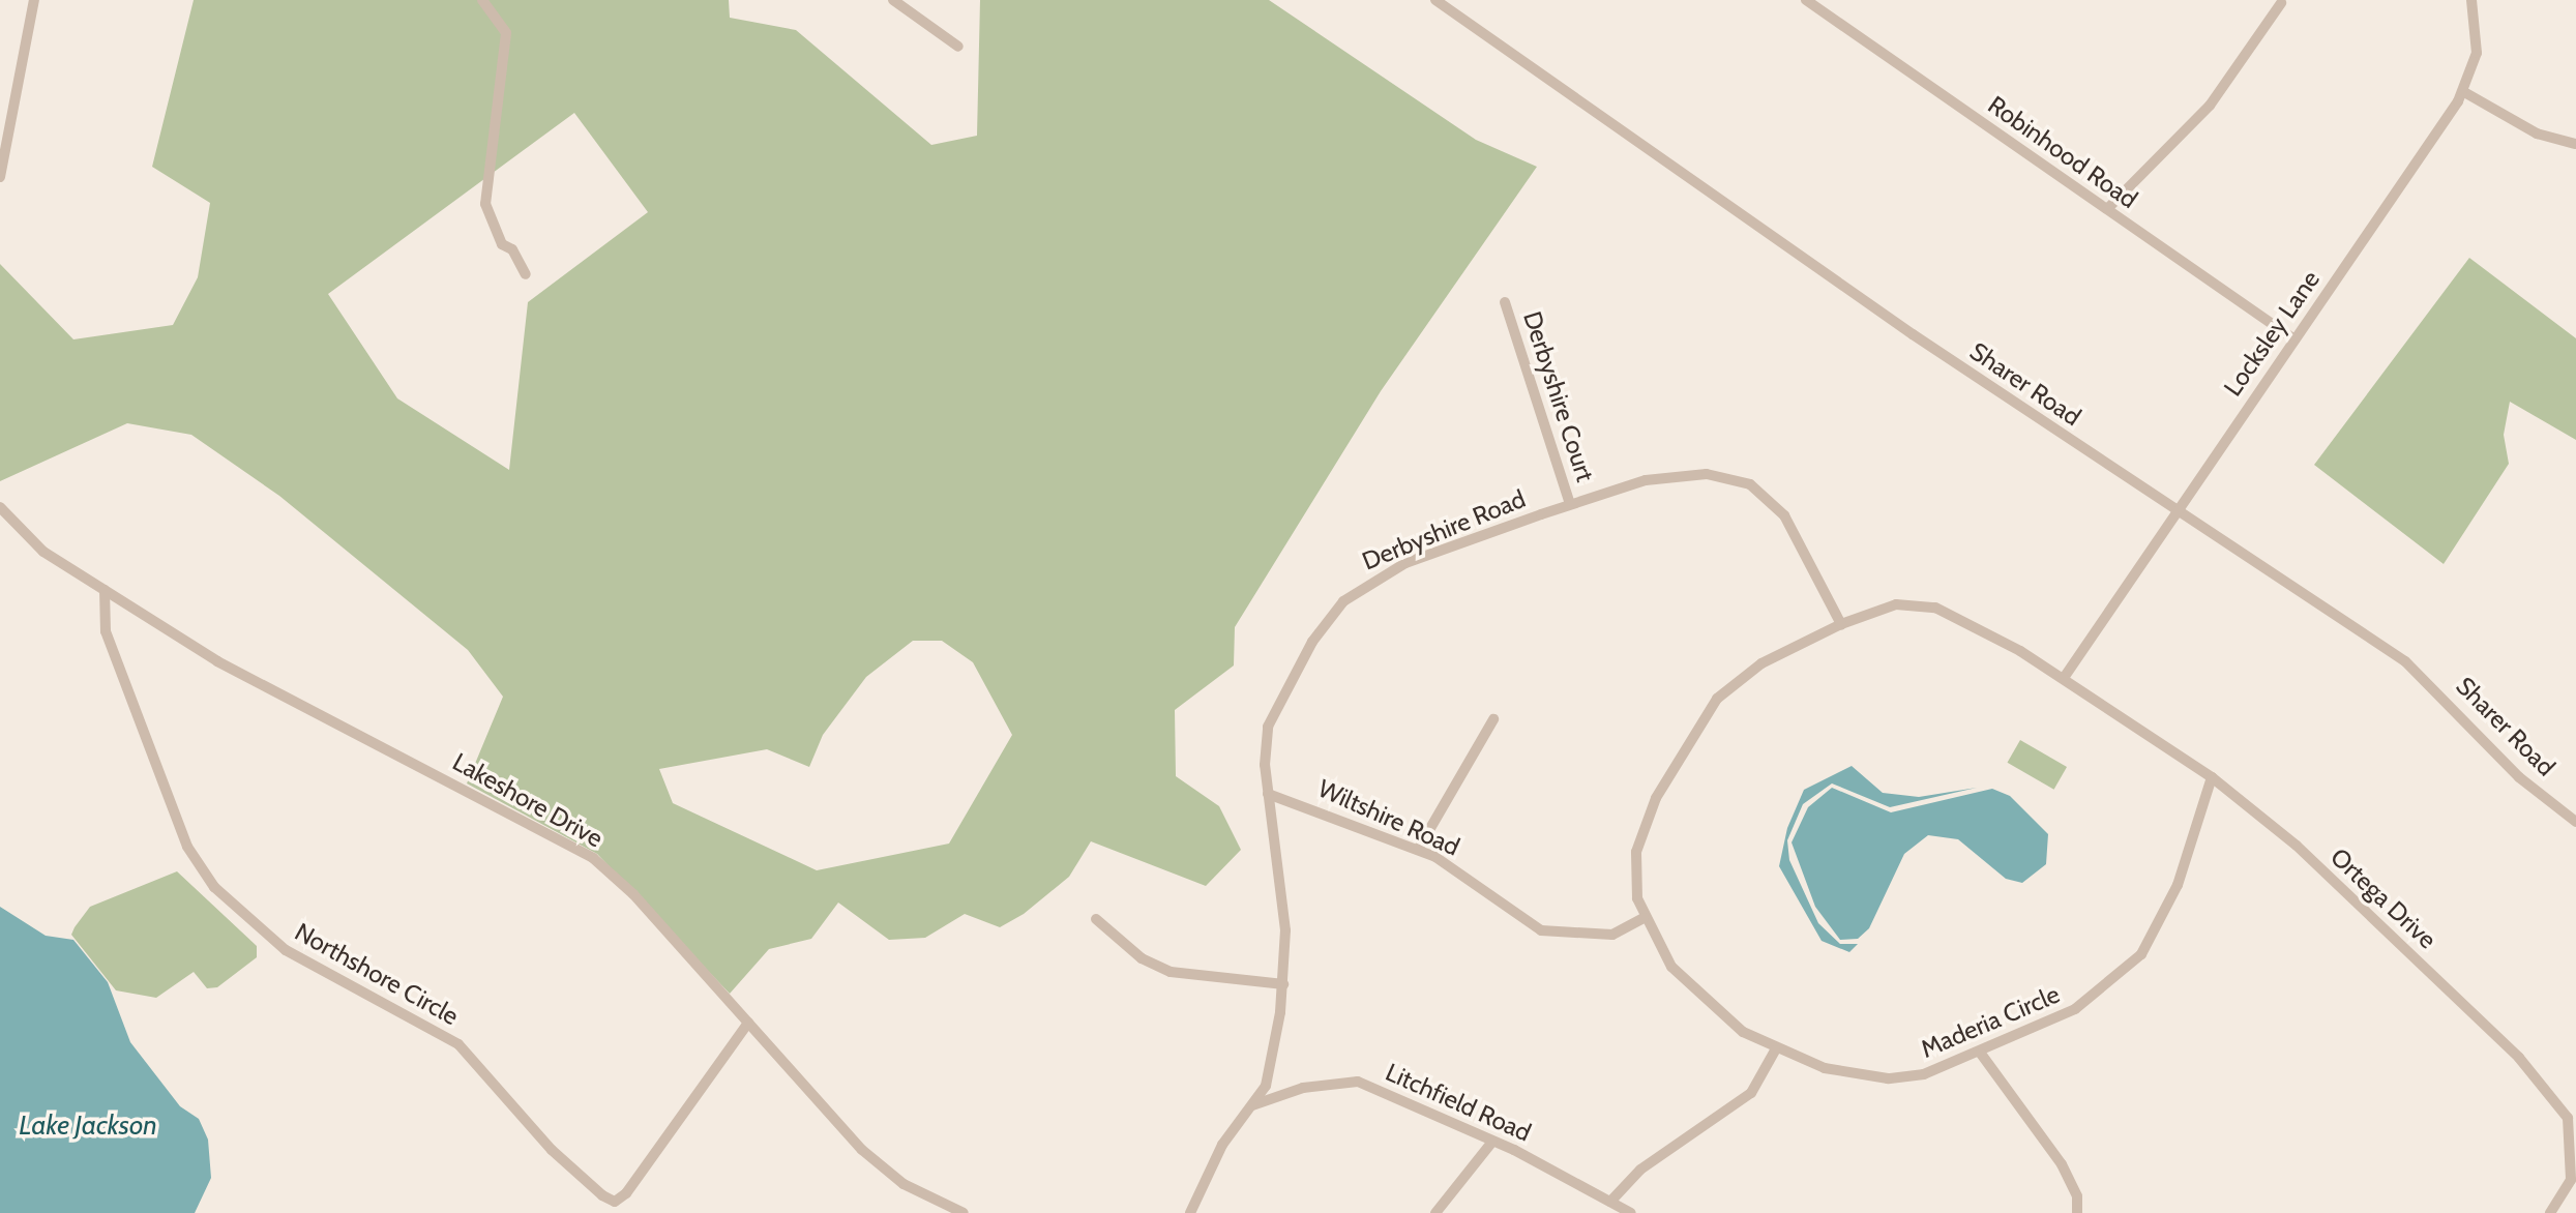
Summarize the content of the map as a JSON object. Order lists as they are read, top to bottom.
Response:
{
  "streets": {
    "street": [
      "Robinhood Road",
      "Locksley Lane",
      "Sharer Road",
      "Derbyshire Court",
      "Derbyshire Road",
      "Lakeshore Drive",
      "Wiltshire Road",
      "Ortega Drive",
      "Northshore Circle",
      "Maderia Circle",
      "Litchfield Road"
    ]
  },
  "crossings": [
    ["Robinhood Road", "Locksley Lane"],
    ["Locksley Lane", "Sharer Road"],
    ["Locksley Lane", "Ortega Drive"],
    ["Locksley Lane", "Maderia Circle"],
    ["Derbyshire Court", "Derbyshire Road"],
    ["Derbyshire Road", "Wiltshire Road"],
    ["Derbyshire Road", "Maderia Circle"],
    ["Derbyshire Road", "Litchfield Road"],
    ["Lakeshore Drive", "Northshore Circle"],
    ["Wiltshire Road", "Maderia Circle"],
    ["Ortega Drive", "Maderia Circle"]
  ],
  "water": ["Lake Jackson"]
}
